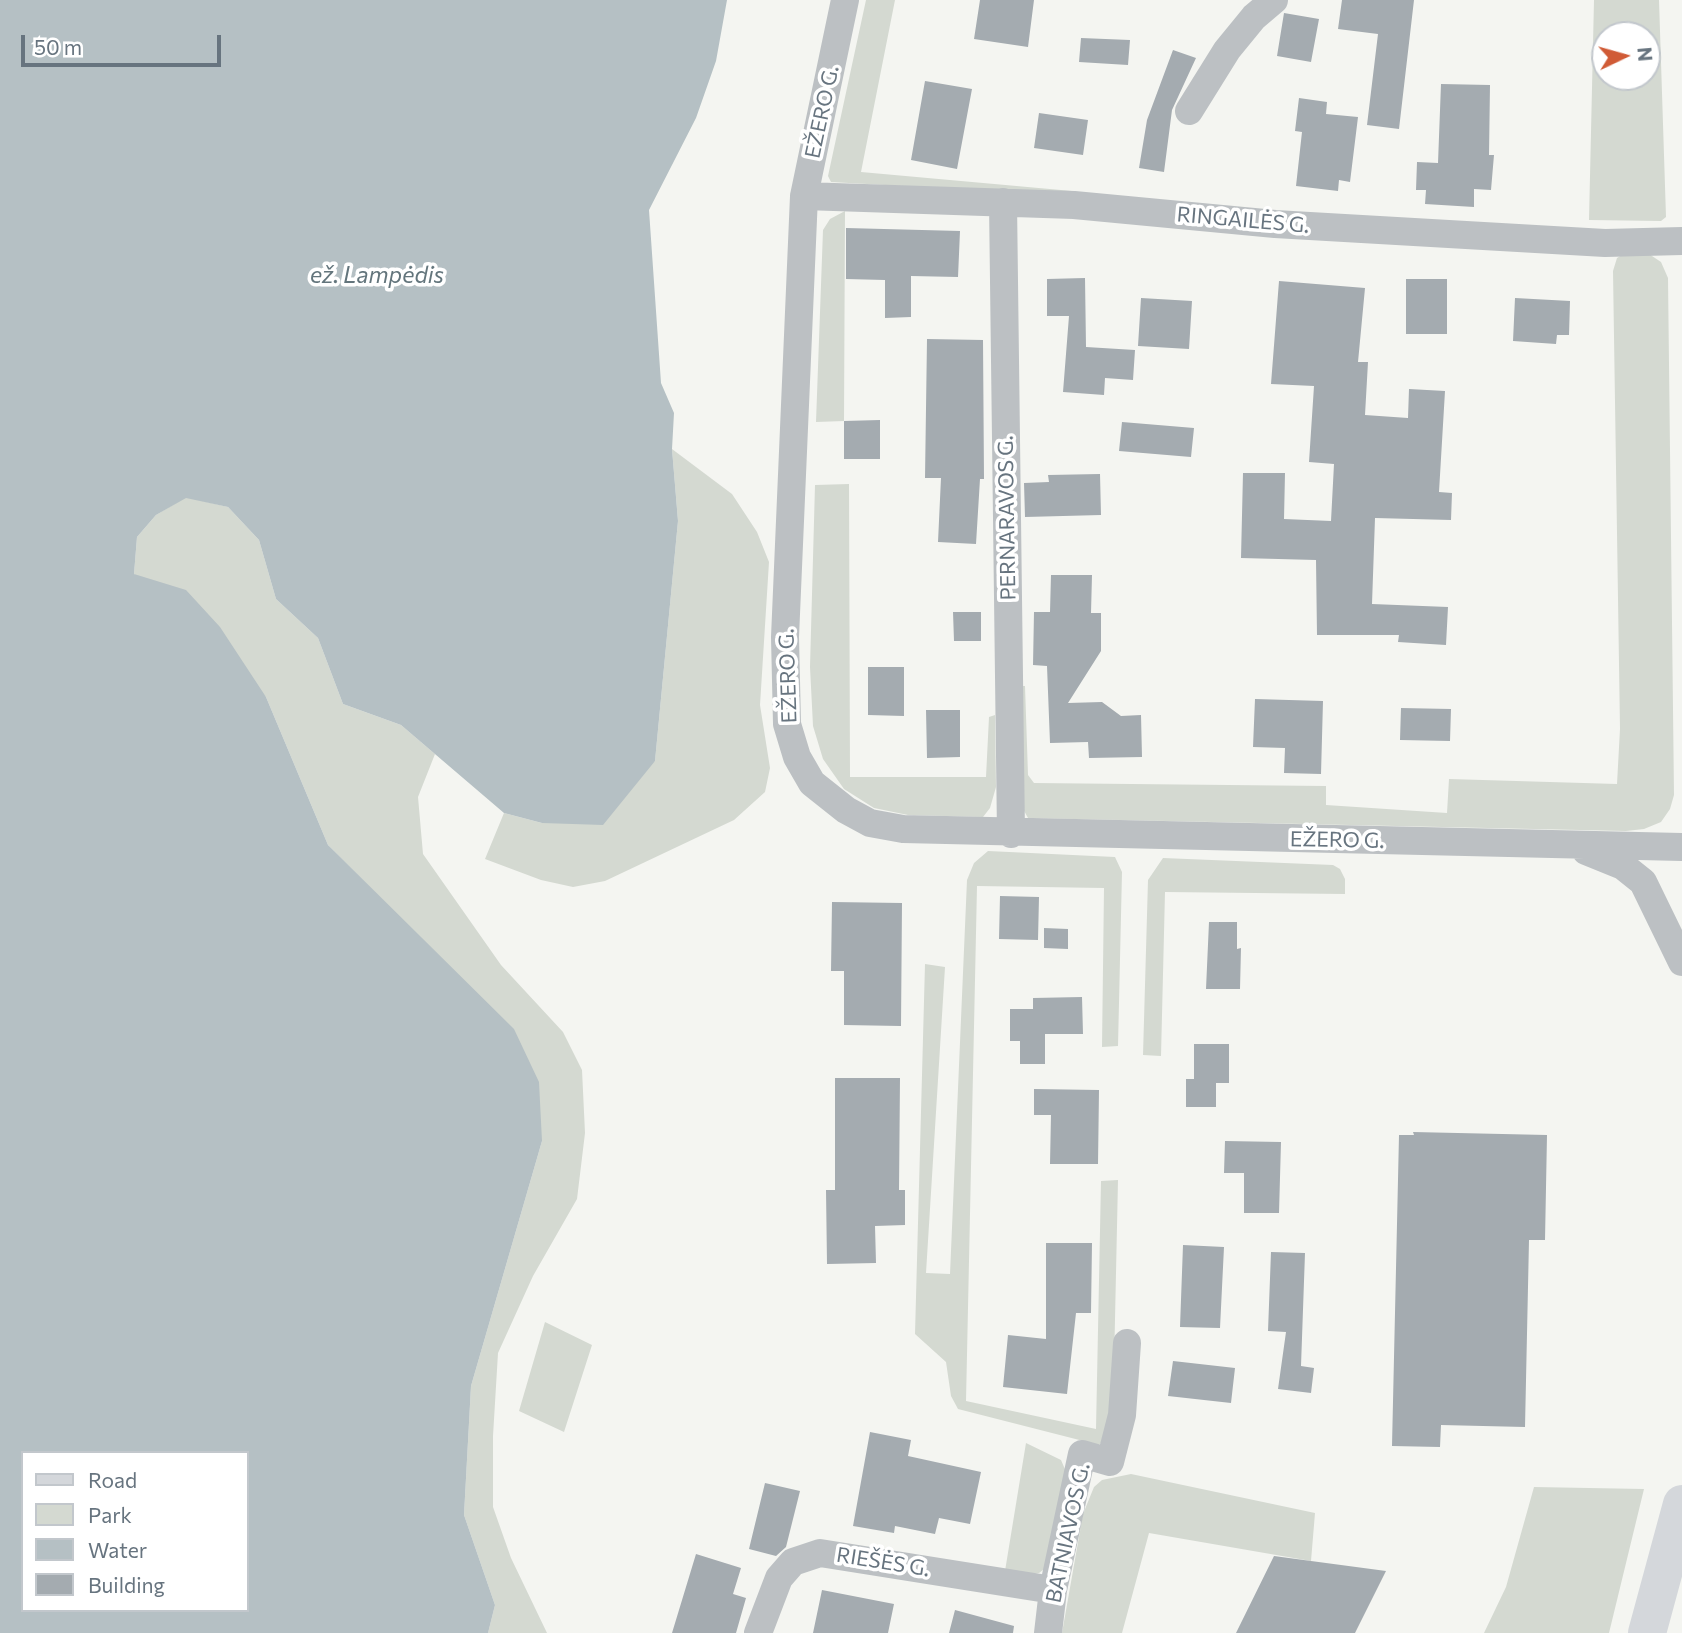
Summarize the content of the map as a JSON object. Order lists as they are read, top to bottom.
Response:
{
  "streets": {
    "street": [
      "EŽERO G.",
      "RINGAILĖS G.",
      "PERNARAVOS G.",
      "BATNIAVOS G.",
      "RIEŠĖS G."
    ]
  },
  "crossings": [
    ["EŽERO G.", "RINGAILĖS G."],
    ["EŽERO G.", "PERNARAVOS G."],
    ["RINGAILĖS G.", "PERNARAVOS G."],
    ["BATNIAVOS G.", "RIEŠĖS G."]
  ],
  "water": ["ež. Lampėdis"],
  "legend": [
    "Road",
    "Park",
    "Water",
    "Building"
  ],
  "scale_bar": "50 m",
  "north": "right"
}
